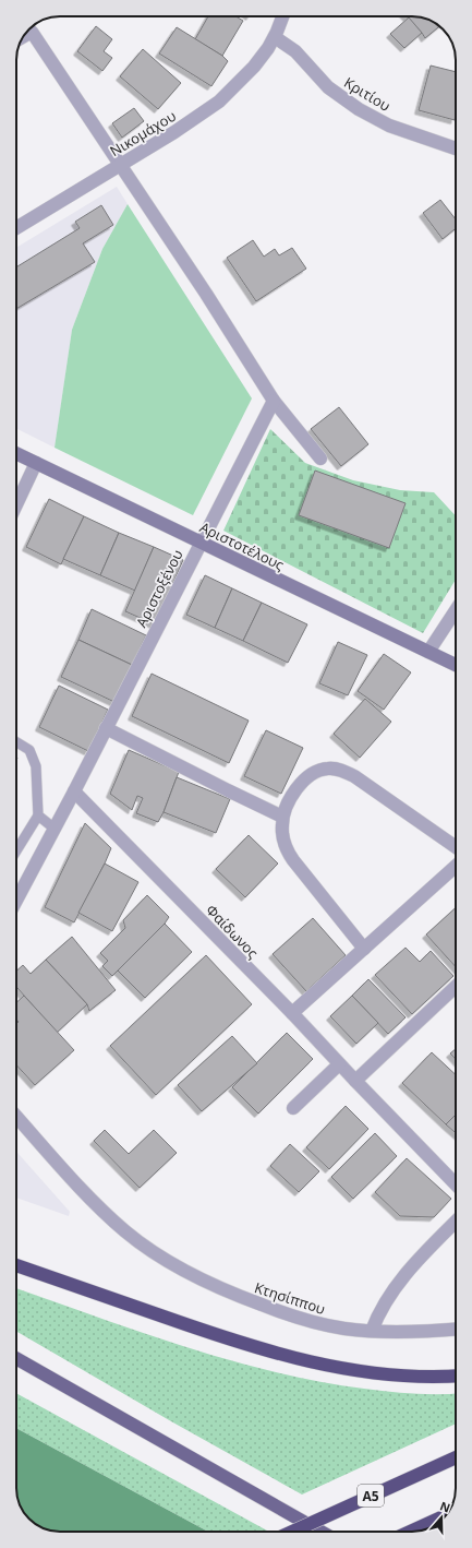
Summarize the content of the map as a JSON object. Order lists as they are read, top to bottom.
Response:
{
  "streets": {
    "highway": ["Α5"],
    "main road": ["Αριστοτέλους"],
    "street": [
      "Κριτίου",
      "Νικομάχου",
      "Αριστοξένου",
      "Φαίδωνος",
      "Κτησίππου"
    ]
  },
  "crossings": [
    ["Κριτίου", "Νικομάχου"],
    ["Αριστοτέλους", "Αριστοξένου"],
    ["Αριστοξένου", "Φαίδωνος"]
  ],
  "north": "top"
}
